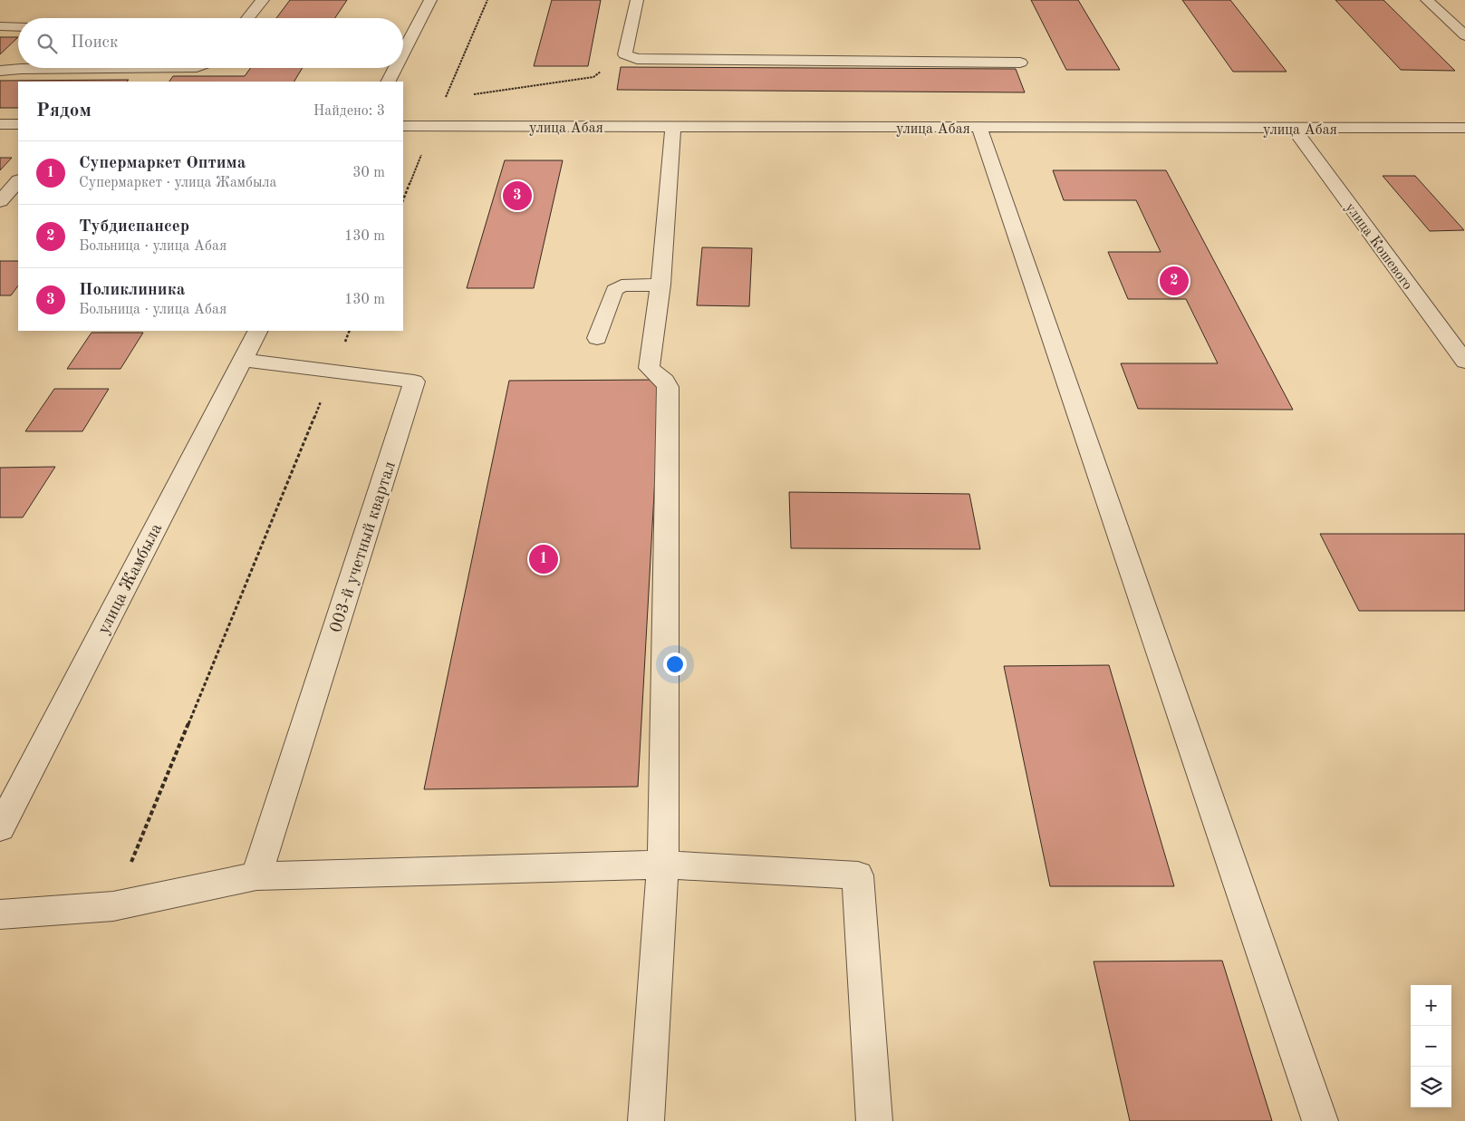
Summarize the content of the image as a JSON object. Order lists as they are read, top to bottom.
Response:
{
  "streets": {
    "street": [
      "улица Абая",
      "улица Кошевого",
      "003-й учетный квартал",
      "улица Жамбыла"
    ]
  },
  "crossings": [
    ["улица Абая", "улица Кошевого"],
    ["003-й учетный квартал", "улица Жамбыла"]
  ],
  "page": {
    "search": "Поиск",
    "heading": ["Рядом", "Найдено: 3"],
    "list": [
      {
        "mark": "1",
        "name": "Супермаркет Оптима",
        "note": "Супермаркет · улица Жамбыла",
        "value": "30 m"
      },
      {
        "mark": "2",
        "name": "Тубдиспансер",
        "note": "Больница · улица Абая",
        "value": "130 m"
      },
      {
        "mark": "3",
        "name": "Поликлиника",
        "note": "Больница · улица Абая",
        "value": "130 m"
      }
    ],
    "pins": ["3", "2", "1"],
    "map_buttons": ["+", "−"]
  }
}
